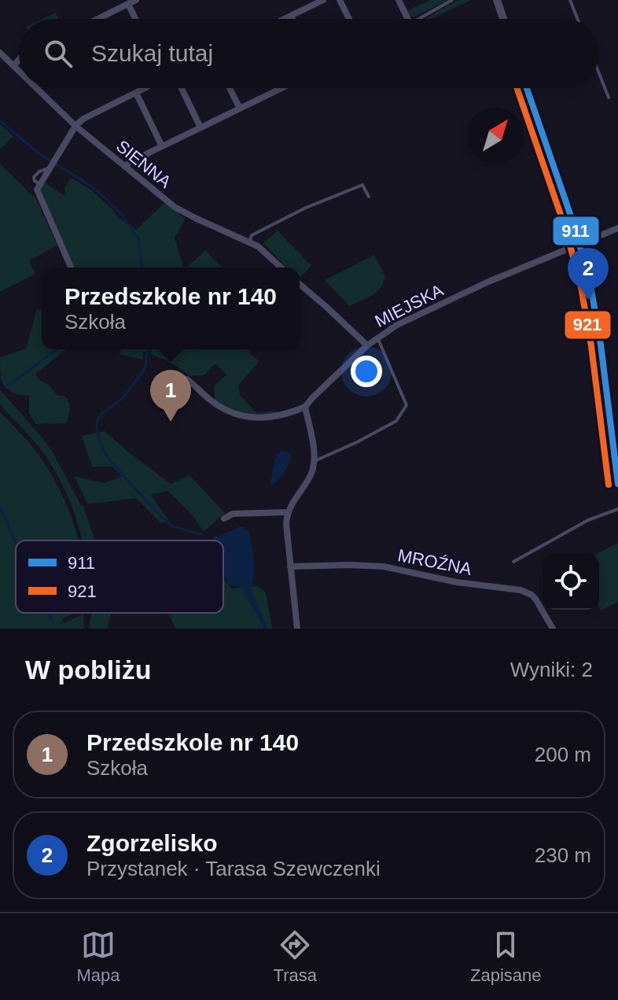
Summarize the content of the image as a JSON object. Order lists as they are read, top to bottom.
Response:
{
  "streets": {
    "street": ["SIENNA", "MIEJSKA", "MROŹNA"]
  },
  "lines": ["transit line 911", "transit line 921"],
  "legend": ["911", "921"],
  "north": "top right",
  "page": {
    "search": "Szukaj tutaj",
    "pins": ["2", "1"],
    "popup": ["Przedszkole nr 140", "Szkoła"],
    "heading": ["W pobliżu", "Wyniki: 2"],
    "list": [
      {
        "mark": "1",
        "name": "Przedszkole nr 140",
        "note": "Szkoła",
        "value": "200 m"
      },
      {
        "mark": "2",
        "name": "Zgorzelisko",
        "note": "Przystanek · Tarasa Szewczenki",
        "value": "230 m"
      }
    ],
    "nav": ["Mapa", "Trasa", "Zapisane"]
  }
}
